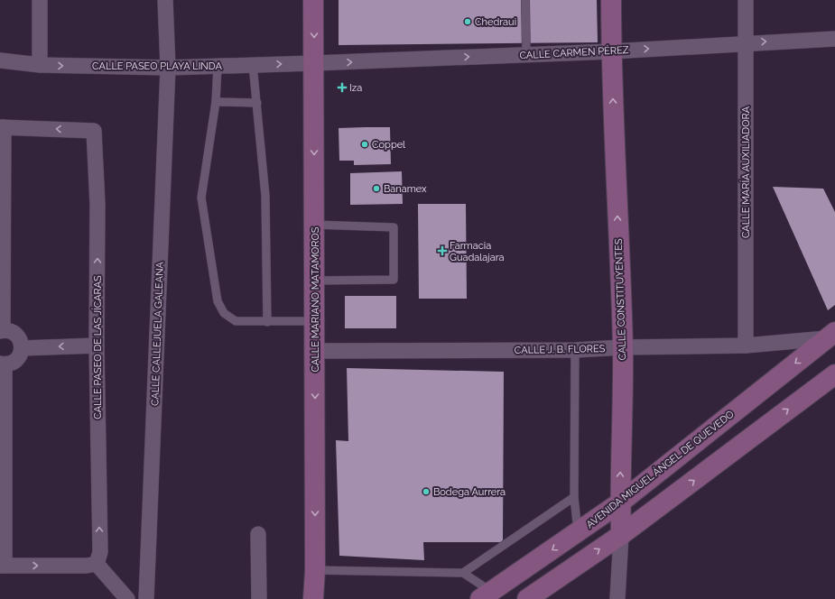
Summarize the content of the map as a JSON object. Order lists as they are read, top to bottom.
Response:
{
  "streets": {
    "street": [
      "CALLE CARMEN PÉREZ",
      "CALLE PASEO PLAYA LINDA",
      "CALLE MARÍA AUXILIADORA",
      "CALLE MARIANO MATAMOROS",
      "CALLE CONSTITUYENTES",
      "CALLE CALLEJUELA GALEANA",
      "CALLE PASEO DE LAS JÍCARAS",
      "CALLE J. B. FLORES",
      "AVENIDA MIGUEL ÁNGEL DE QUEVEDO"
    ]
  },
  "crossings": [
    ["CALLE CARMEN PÉREZ", "CALLE PASEO PLAYA LINDA"],
    ["CALLE CARMEN PÉREZ", "CALLE MARÍA AUXILIADORA"],
    ["CALLE CARMEN PÉREZ", "CALLE MARIANO MATAMOROS"],
    ["CALLE CARMEN PÉREZ", "CALLE CONSTITUYENTES"],
    ["CALLE PASEO PLAYA LINDA", "CALLE MARIANO MATAMOROS"],
    ["CALLE PASEO PLAYA LINDA", "CALLE CALLEJUELA GALEANA"],
    ["CALLE MARÍA AUXILIADORA", "CALLE J. B. FLORES"],
    ["CALLE MARIANO MATAMOROS", "CALLE J. B. FLORES"],
    ["CALLE CONSTITUYENTES", "CALLE J. B. FLORES"],
    ["CALLE CONSTITUYENTES", "AVENIDA MIGUEL ÁNGEL DE QUEVEDO"],
    ["CALLE J. B. FLORES", "AVENIDA MIGUEL ÁNGEL DE QUEVEDO"]
  ],
  "one_way": [
    "CALLE CARMEN PÉREZ",
    "CALLE PASEO PLAYA LINDA",
    "CALLE MARIANO MATAMOROS",
    "CALLE CONSTITUYENTES"
  ],
  "places": {
    "other": [
      "Chedraui",
      "Coppel",
      "Banamex",
      "Bodega Aurrera"
    ],
    "health": ["Iza", "Farmacia Guadalajara"]
  }
}
